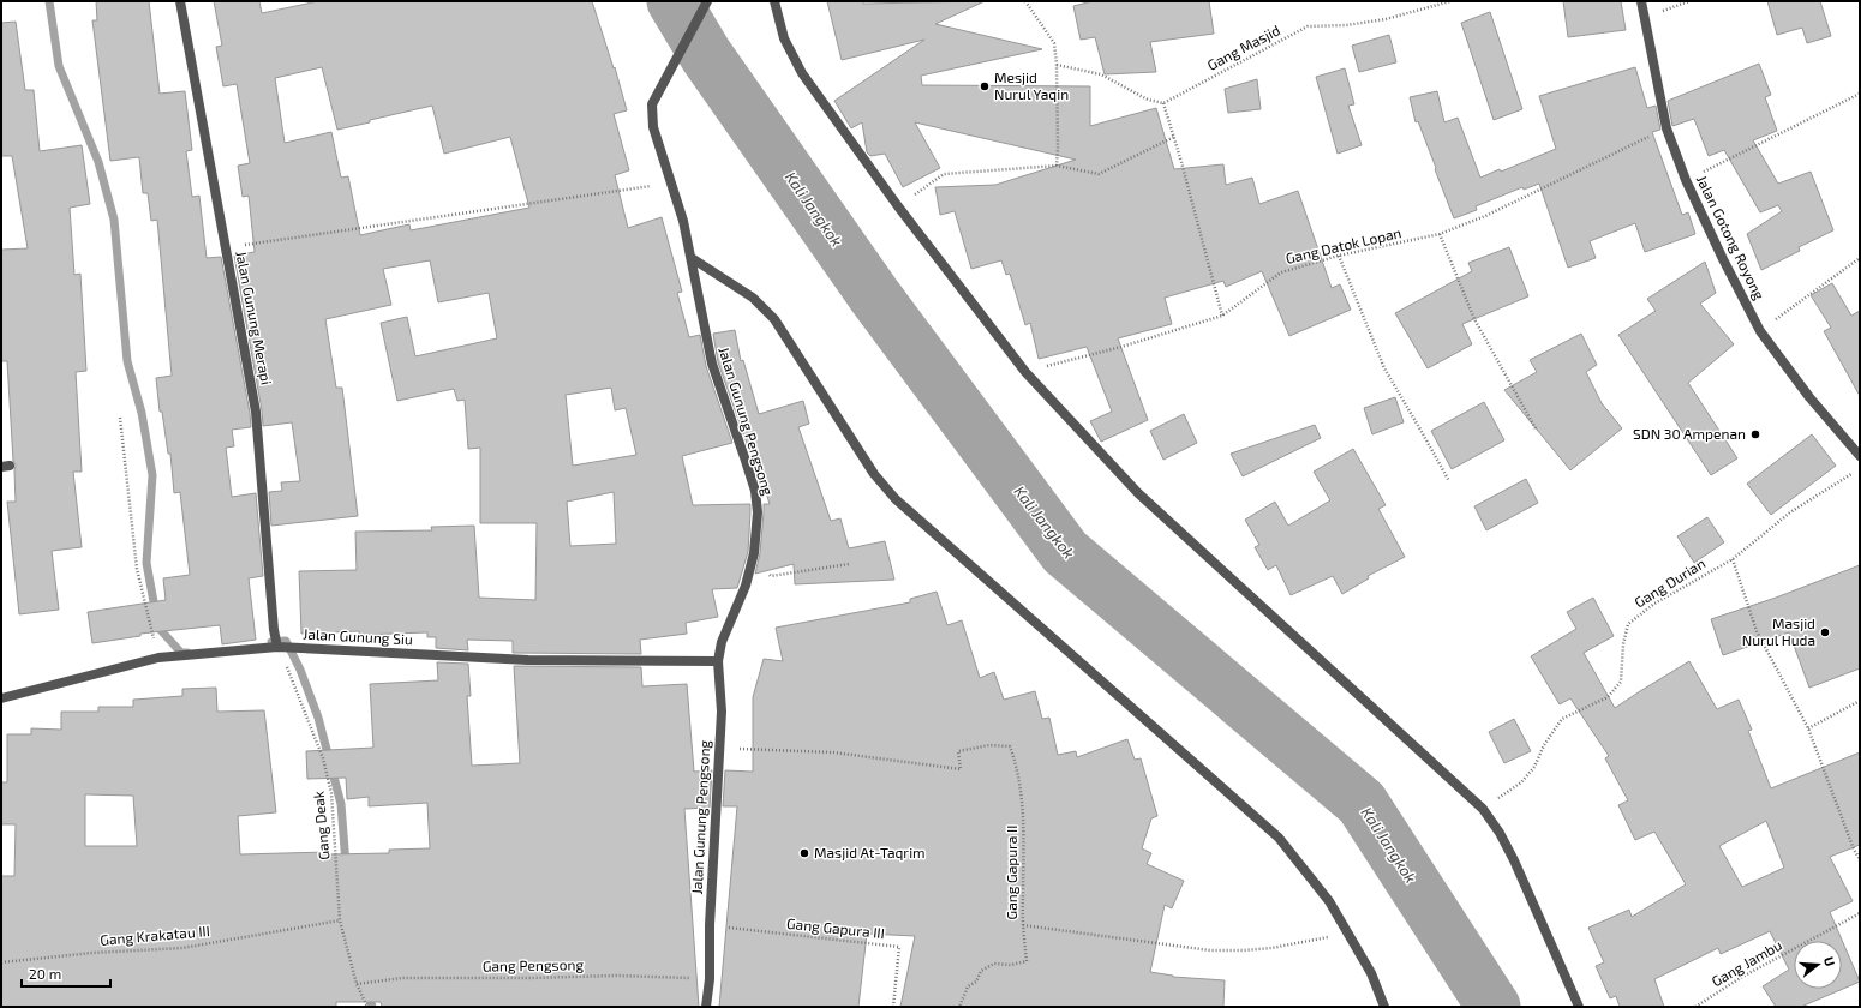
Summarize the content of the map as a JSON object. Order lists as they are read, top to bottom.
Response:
{
  "streets": {
    "street": [
      "Jalan Gotong Royong",
      "Jalan Gunung Merapi",
      "Jalan Gunung Pengsong",
      "Jalan Gunung Siu"
    ],
    "path": [
      "Gang Masjid",
      "Gang Datok Lopan",
      "Gang Durian",
      "Gang Deak",
      "Gang Gapura II",
      "Gang Gapura III",
      "Gang Krakatau III",
      "Gang Jambu",
      "Gang Pengsong"
    ]
  },
  "crossings": [
    ["Jalan Gotong Royong", "Gang Datok Lopan"],
    ["Jalan Gunung Merapi", "Jalan Gunung Siu"],
    ["Jalan Gunung Merapi", "Gang Deak"],
    ["Jalan Gunung Pengsong", "Jalan Gunung Siu"],
    ["Jalan Gunung Pengsong", "Gang Gapura II"],
    ["Jalan Gunung Pengsong", "Gang Gapura III"],
    ["Jalan Gunung Pengsong", "Gang Pengsong"],
    ["Jalan Gunung Siu", "Gang Deak"],
    ["Gang Deak", "Gang Krakatau III"],
    ["Gang Deak", "Gang Pengsong"]
  ],
  "water": ["Kali Jangkok"],
  "places": [
    "Mesjid Nurul Yaqin",
    "SDN 30 Ampenan",
    "Masjid Nurul Huda",
    "Masjid At-Taqrim"
  ],
  "scale_bar": "20 m",
  "north": "right"
}
